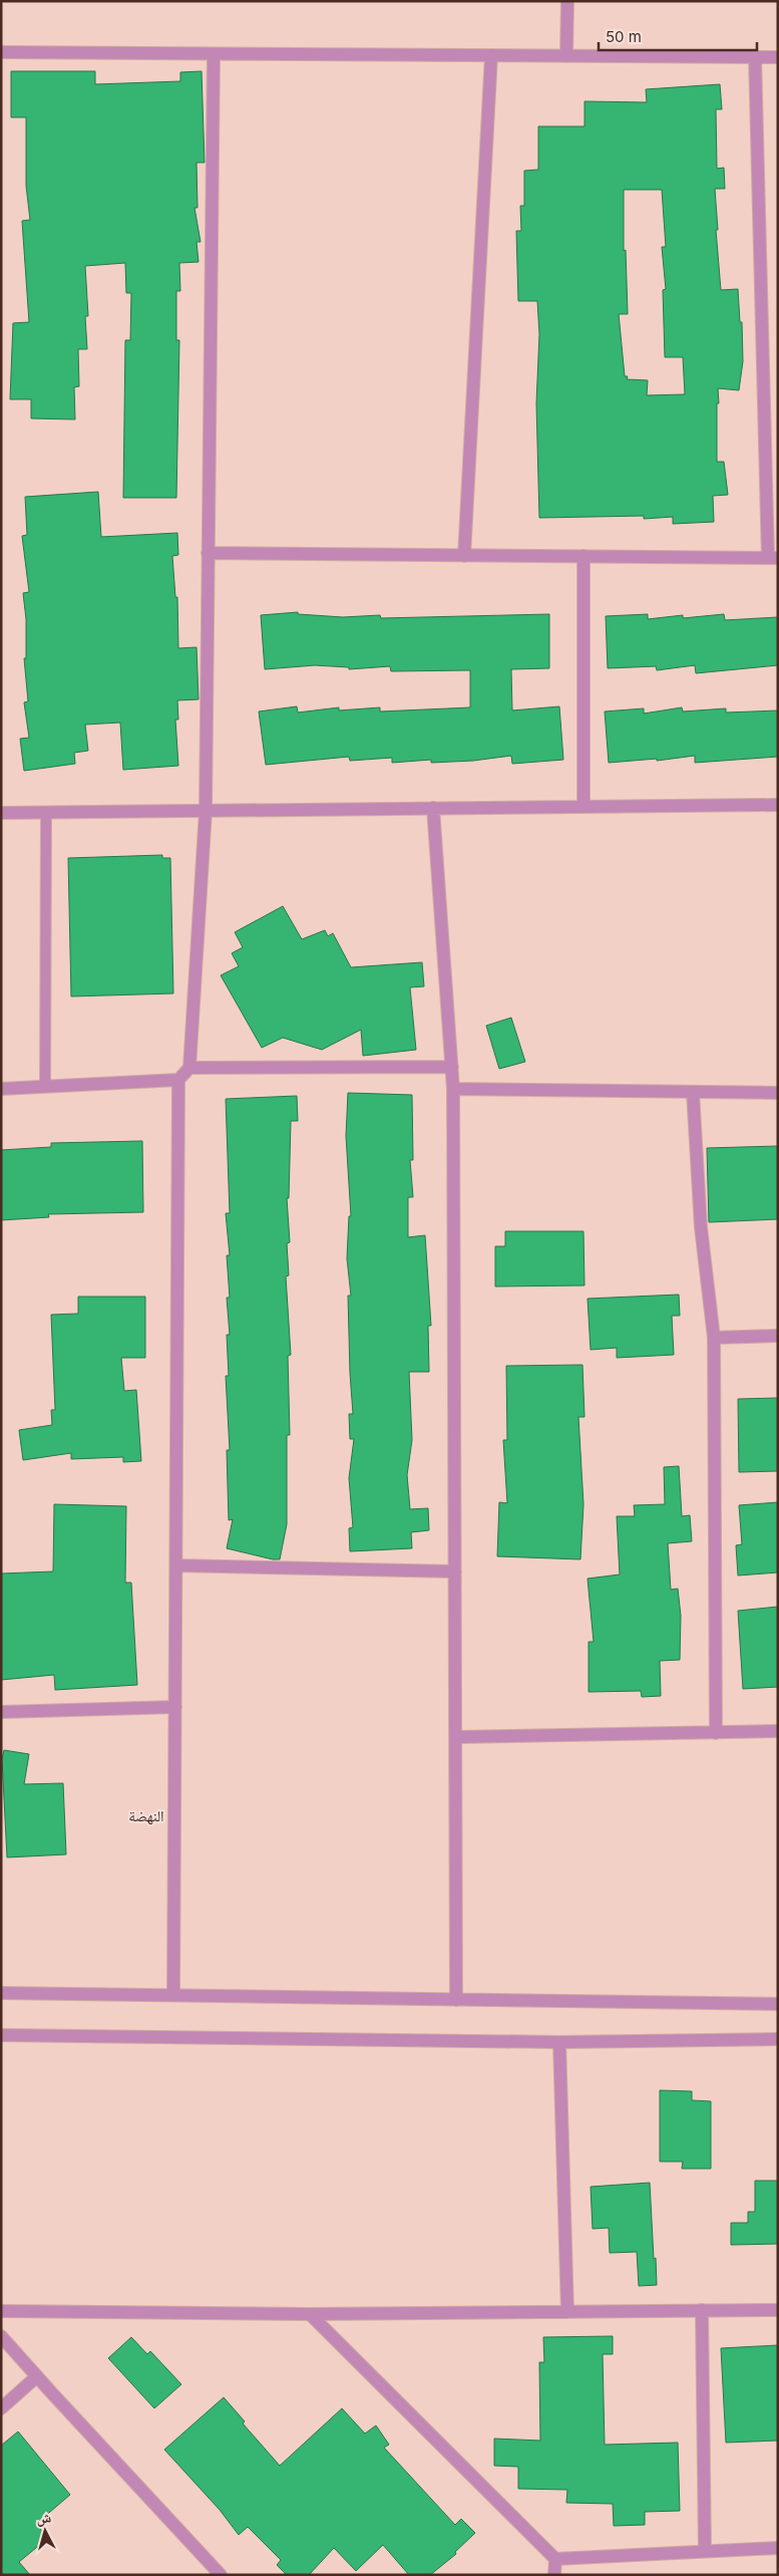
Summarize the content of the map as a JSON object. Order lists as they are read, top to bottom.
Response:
{
  "districts": ["النهضة"],
  "scale_bar": "50 m",
  "north": "top"
}
